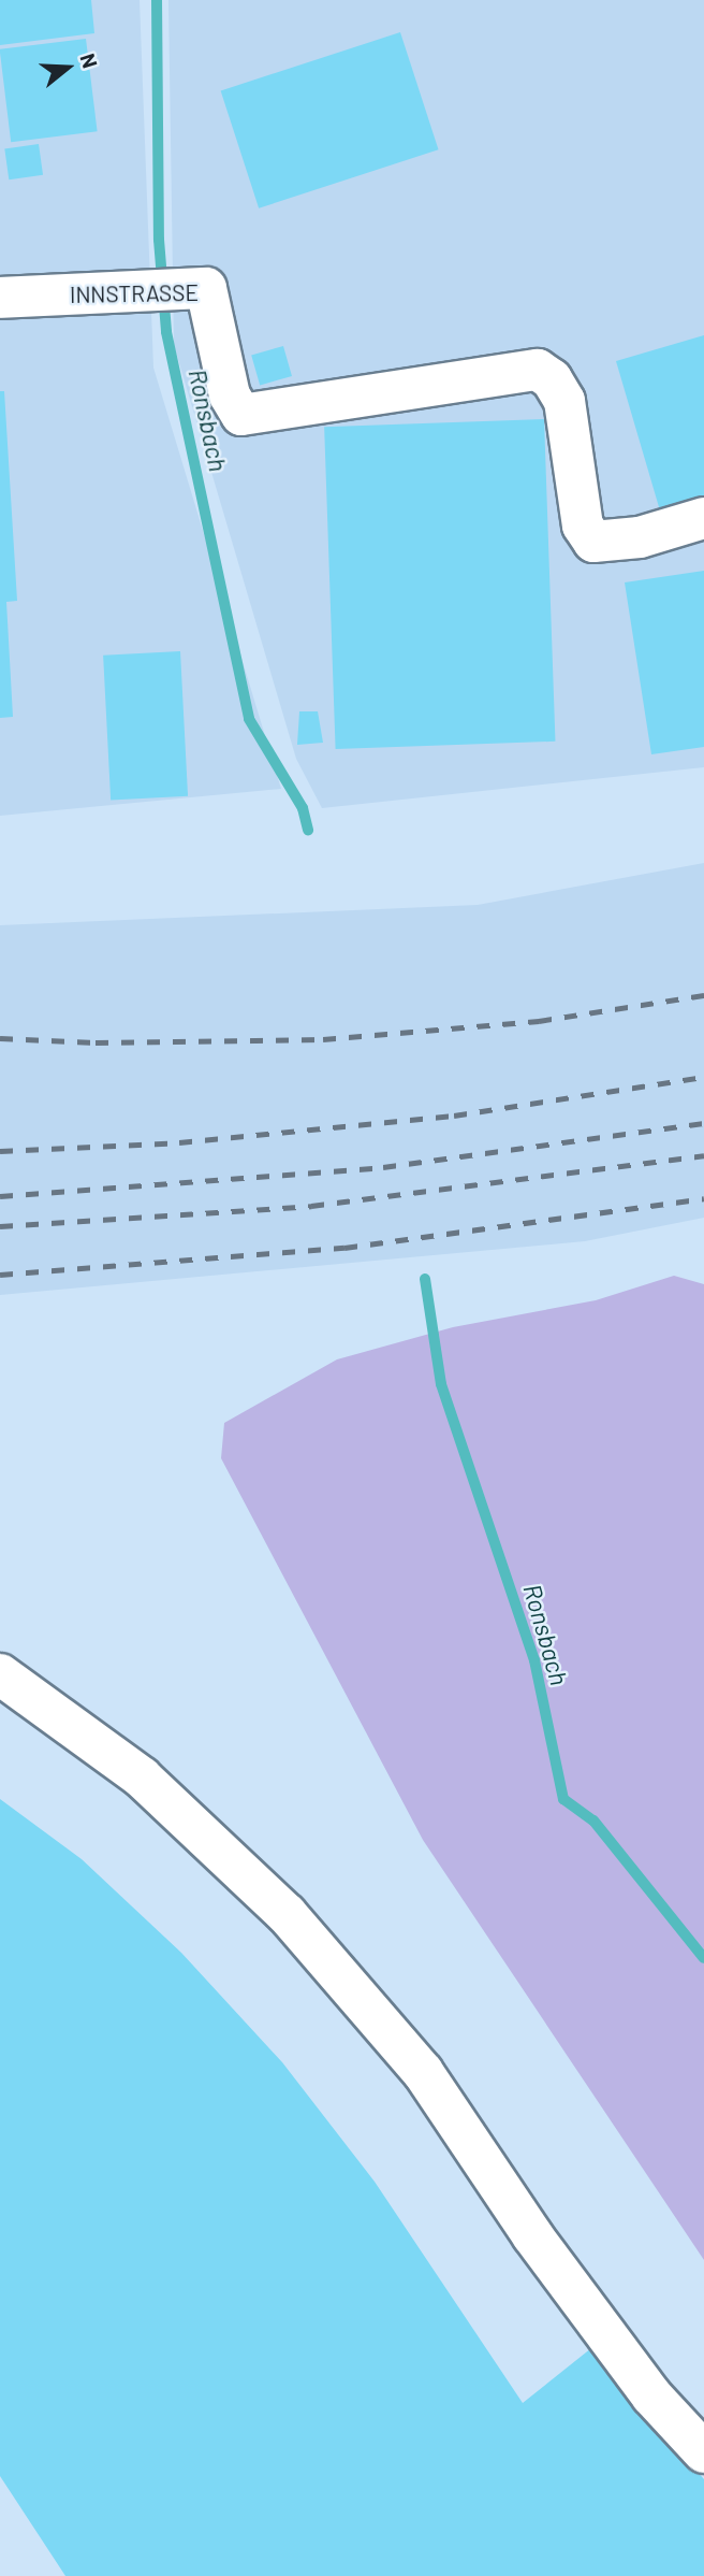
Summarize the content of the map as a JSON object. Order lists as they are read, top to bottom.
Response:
{
  "streets": {
    "street": ["INNSTRASSE"]
  },
  "water": ["Ronsbach"],
  "north": "right"
}
